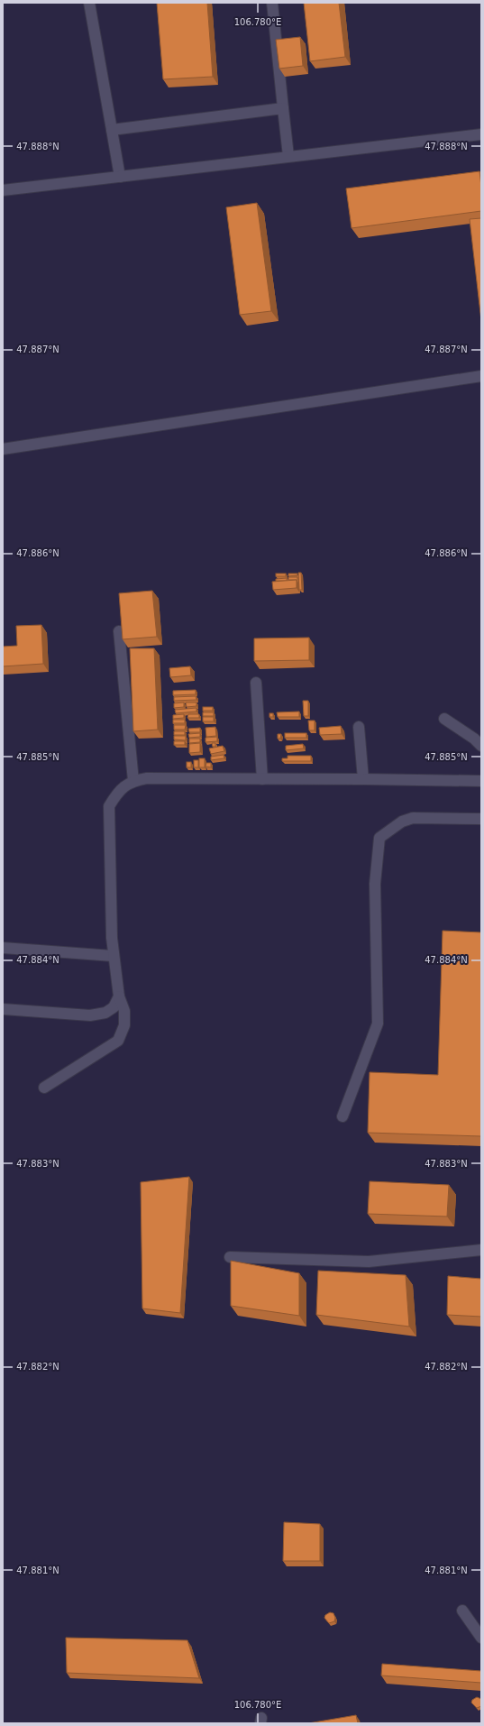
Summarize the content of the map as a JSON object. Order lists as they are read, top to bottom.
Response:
{
  "coordinates": [
    "106.780°E",
    "47.888°N",
    "47.887°N",
    "47.886°N",
    "47.885°N",
    "47.884°N",
    "47.883°N",
    "47.882°N",
    "47.881°N"
  ]
}
